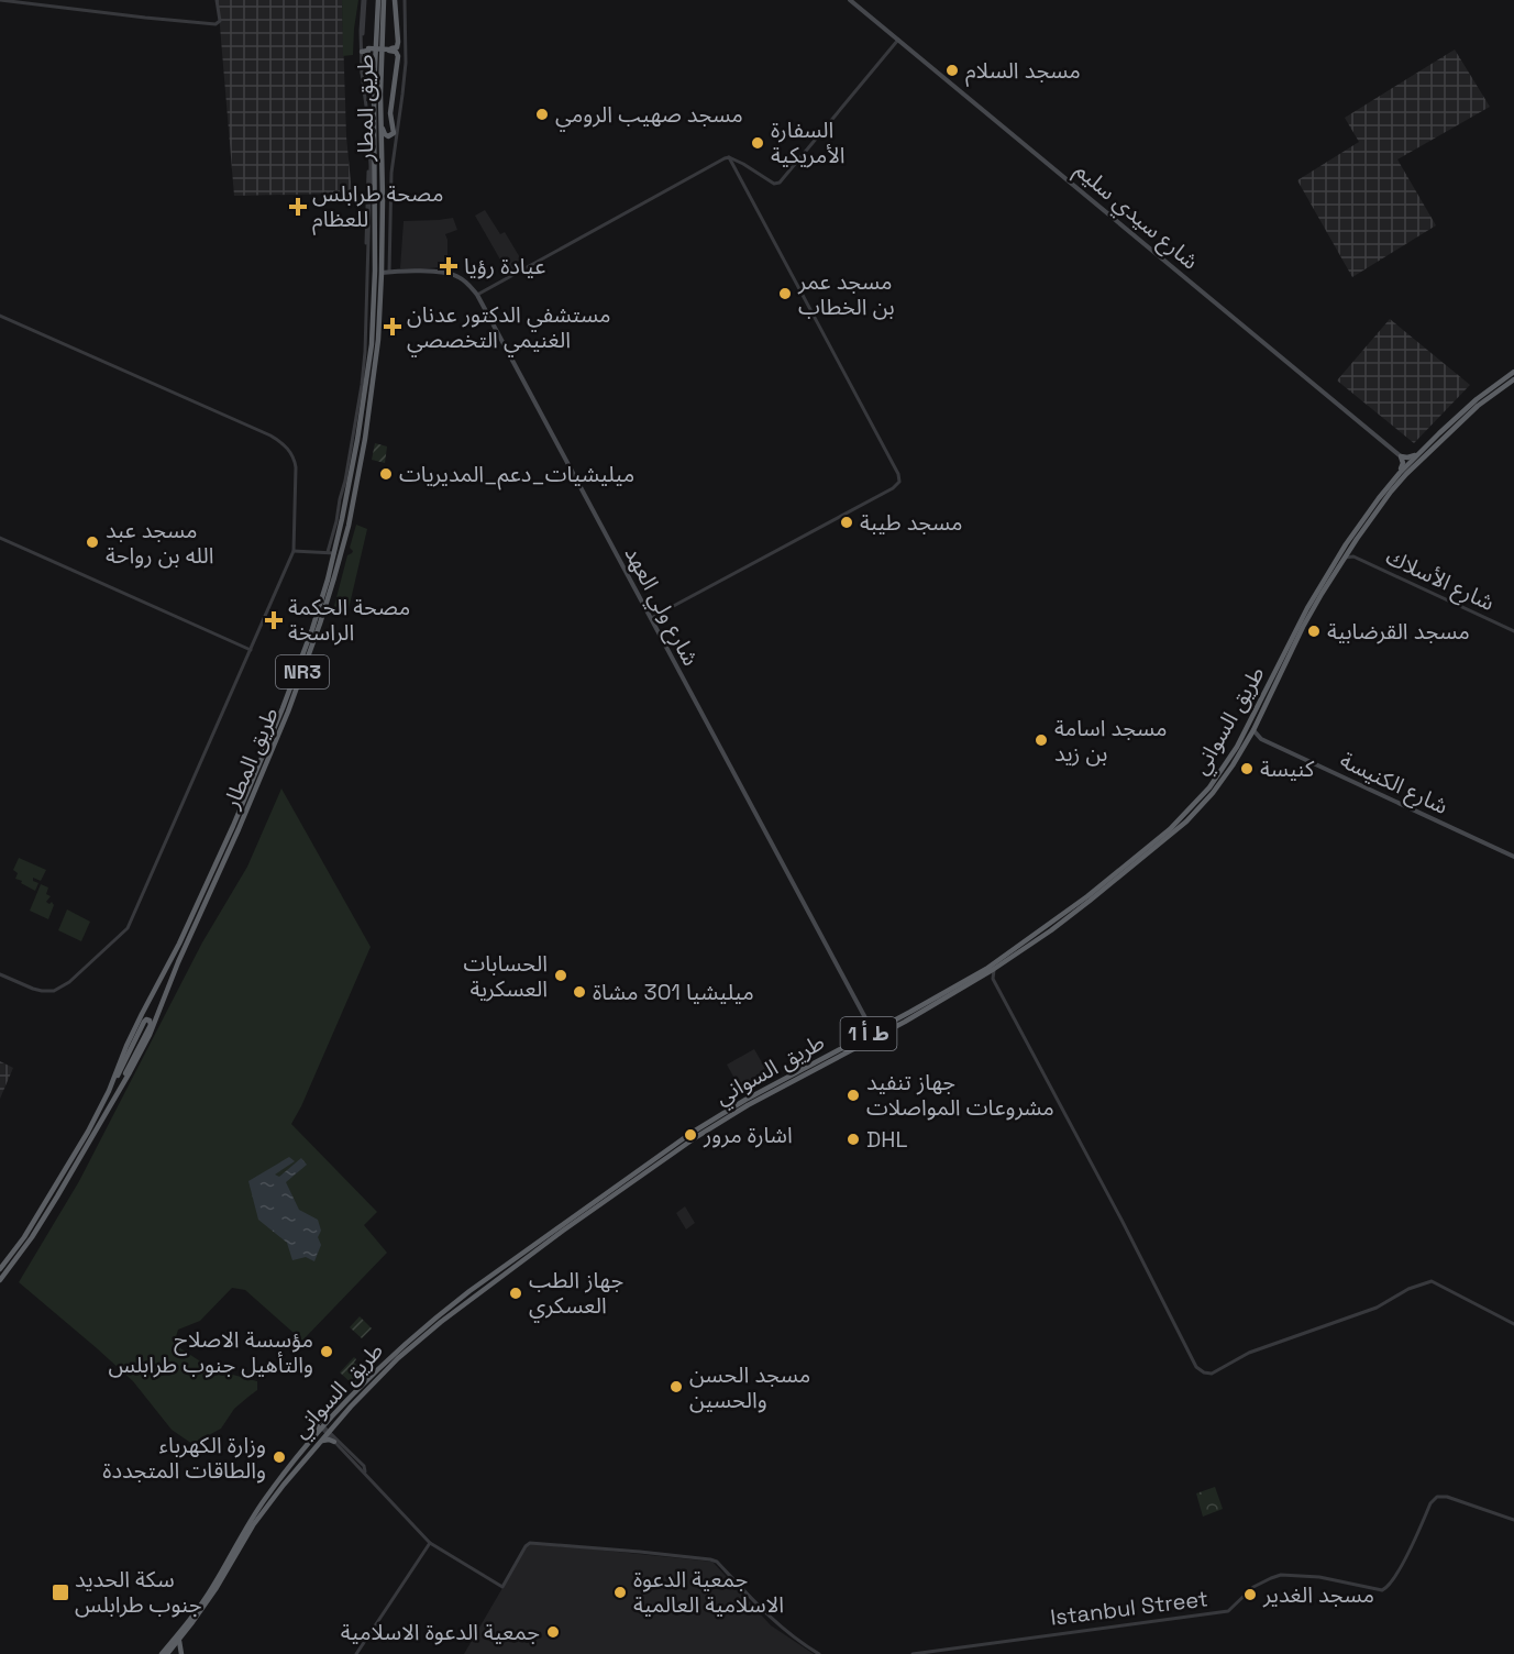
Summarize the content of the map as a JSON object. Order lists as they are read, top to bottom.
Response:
{
  "streets": {
    "highway": [
      "طريق المطار",
      "NR3",
      "طريق السواني",
      "ط أ 1"
    ],
    "main road": ["شارع سيدي سليم", "شارع ولي العهد", "شارع الكنيسة"],
    "street": ["شارع الأسلاك", "Istanbul Street"]
  },
  "crossings": [
    ["طريق المطار", "شارع ولي العهد"],
    ["شارع الأسلاك", "طريق السواني"],
    ["طريق السواني", "شارع الكنيسة"]
  ],
  "places": {
    "other": [
      "مسجد السلام",
      "مسجد صهيب الرومي",
      "السفارة الأمريكية",
      "مسجد عمر بن الخطاب",
      "ميليشيات_دعم_المديريات",
      "مسجد طيبة",
      "مسجد عبد الله بن رواحة",
      "مسجد القرضابية",
      "مسجد اسامة بن زيد",
      "كنيسة",
      "الحسابات العسكرية",
      "ميليشيا 301 مشاة",
      "جهاز تنفيد مشروعات المواصلات",
      "اشارة مرور",
      "DHL",
      "جهاز الطب العسكري",
      "مؤسسة الاصلاح والتأهيل جنوب طرابلس",
      "مسجد الحسن والحسين",
      "وزارة الكهرباء والطاقات المتجددة",
      "جمعية الدعوة الاسلامية العالمية",
      "مسجد الغدير",
      "جمعية الدعوة الاسلامية"
    ],
    "health": [
      "مصحة طرابلس للعظام",
      "عيادة رؤيا",
      "مستشفي الدكتور عدنان الغنيمي التخصصي",
      "مصحة الحكمة الراسخة"
    ],
    "transit": ["سكة الحديد جنوب طرابلس"]
  }
}
